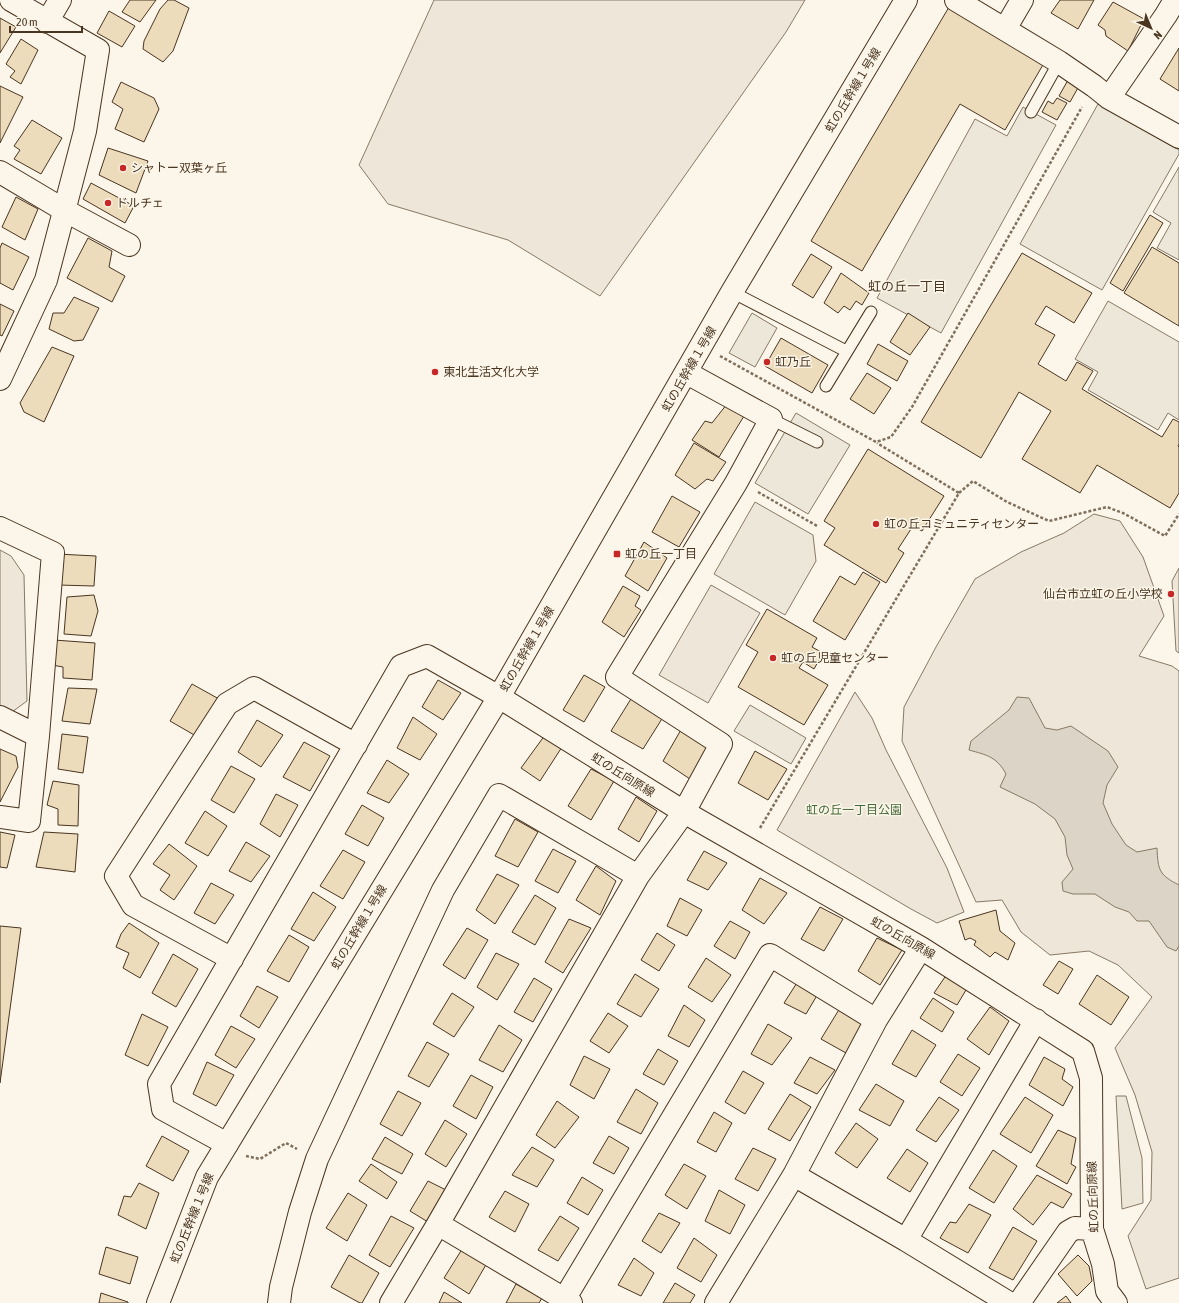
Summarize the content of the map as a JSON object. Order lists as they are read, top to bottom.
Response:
{
  "streets": {
    "street": ["虹の丘幹線１号線", "虹の丘向原線"]
  },
  "crossings": [
    ["虹の丘幹線１号線", "虹の丘向原線"]
  ],
  "districts": ["虹の丘一丁目"],
  "parks": ["虹の丘一丁目公園"],
  "places": {
    "other": [
      "シャトー双葉ヶ丘",
      "ドルチェ",
      "虹乃丘",
      "東北生活文化大学",
      "虹の丘コミュニティセンター",
      "仙台市立虹の丘小学校",
      "虹の丘児童センター"
    ],
    "transit": ["虹の丘一丁目"]
  },
  "scale_bar": "20 m",
  "north": "bottom right"
}
